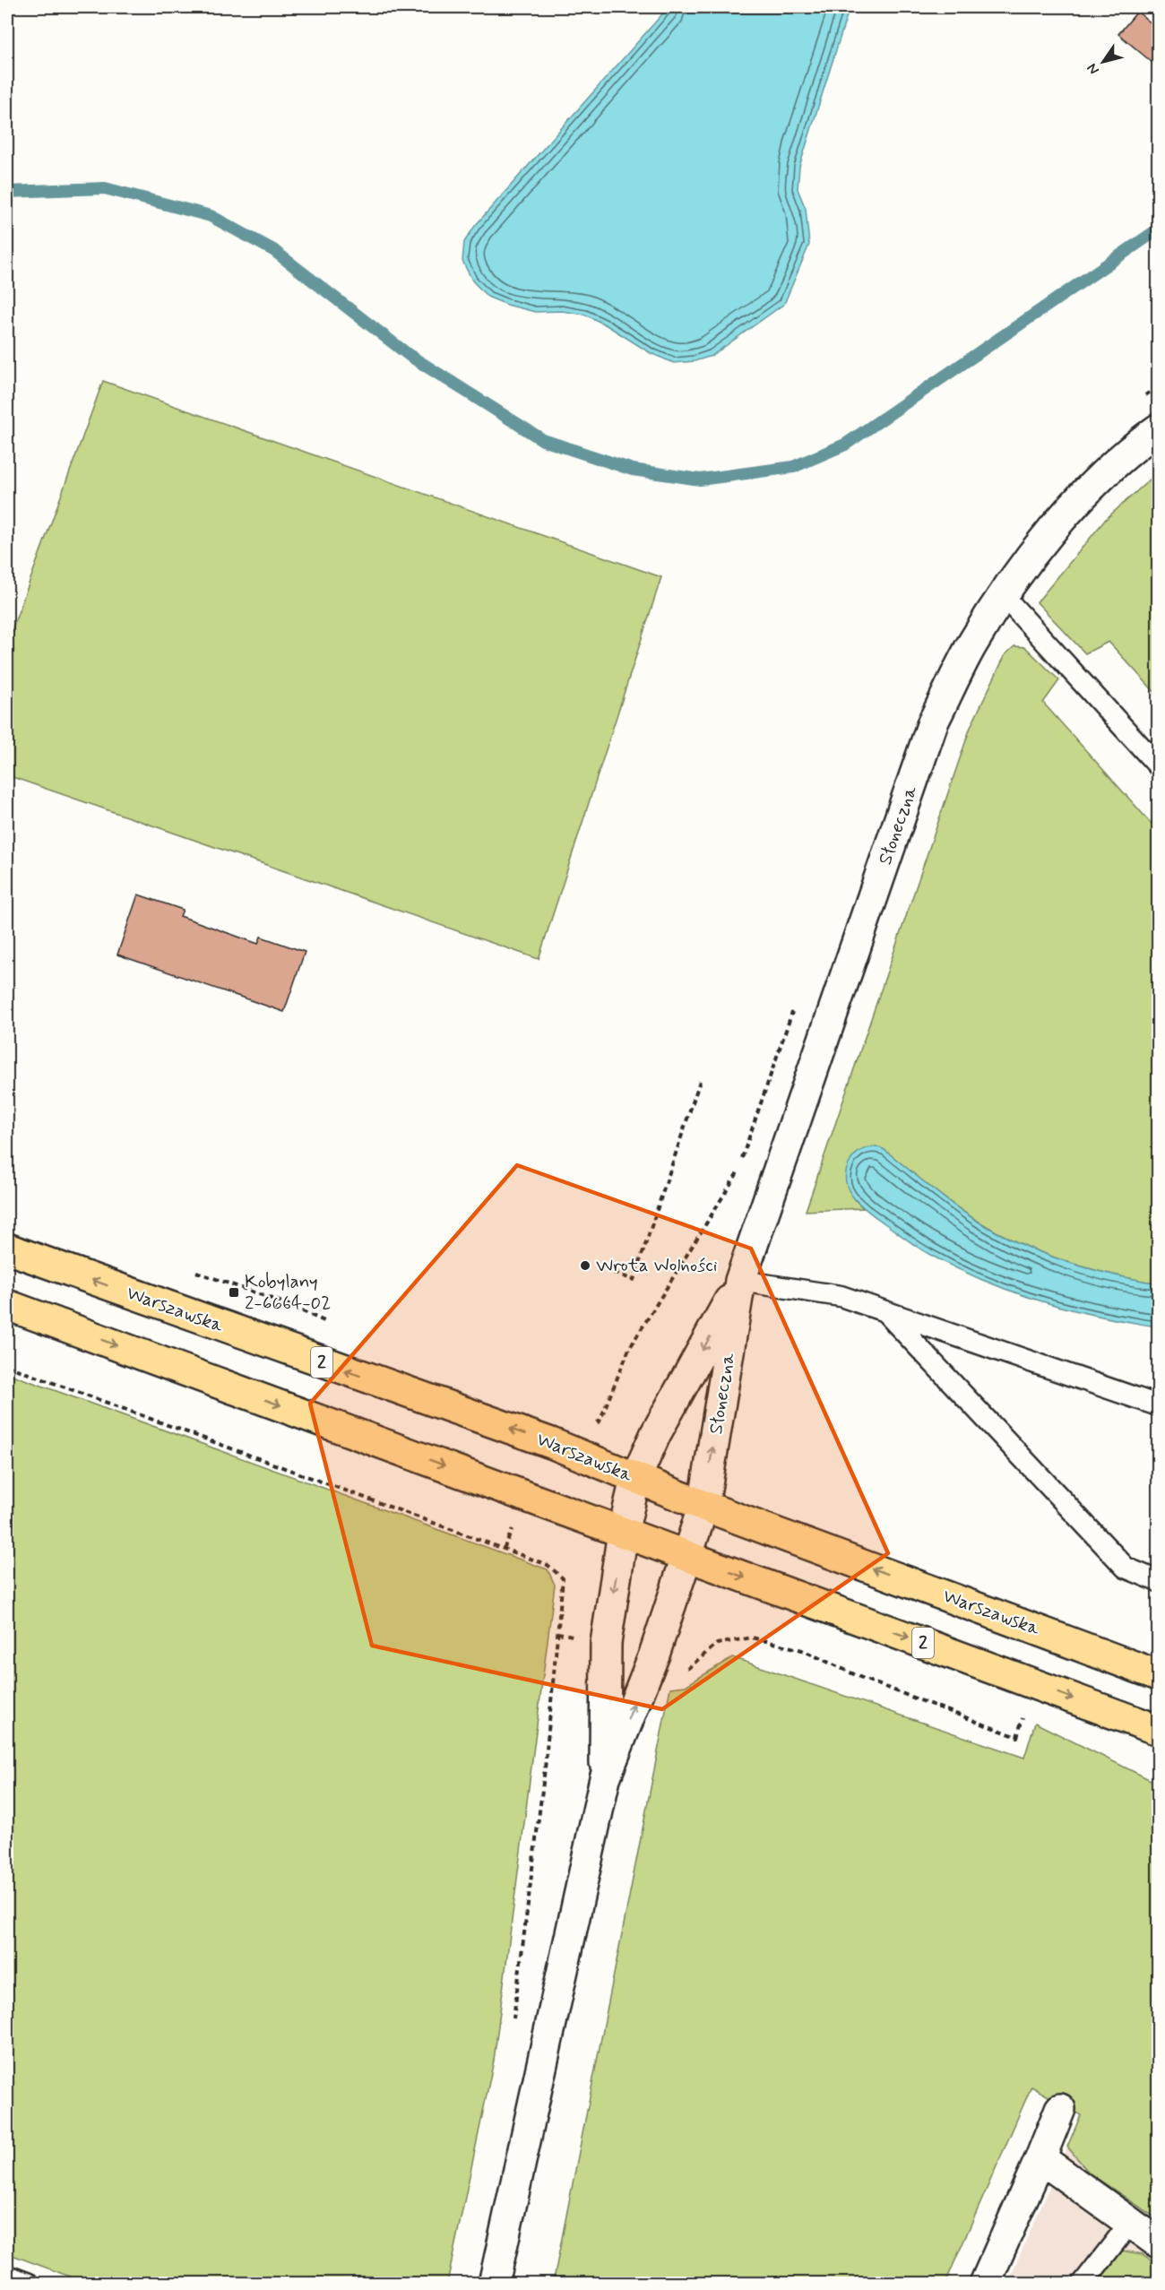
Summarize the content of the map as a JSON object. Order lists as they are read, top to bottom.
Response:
{
  "streets": {
    "highway": ["Warszawska", "2"],
    "street": ["Słoneczna"]
  },
  "crossings": [
    ["Słoneczna", "Warszawska"],
    ["Słoneczna", "2"]
  ],
  "places": {
    "other": ["Wrota Wolności"],
    "transit": ["Kobylany 2-6664-02"]
  },
  "north": "bottom left"
}
